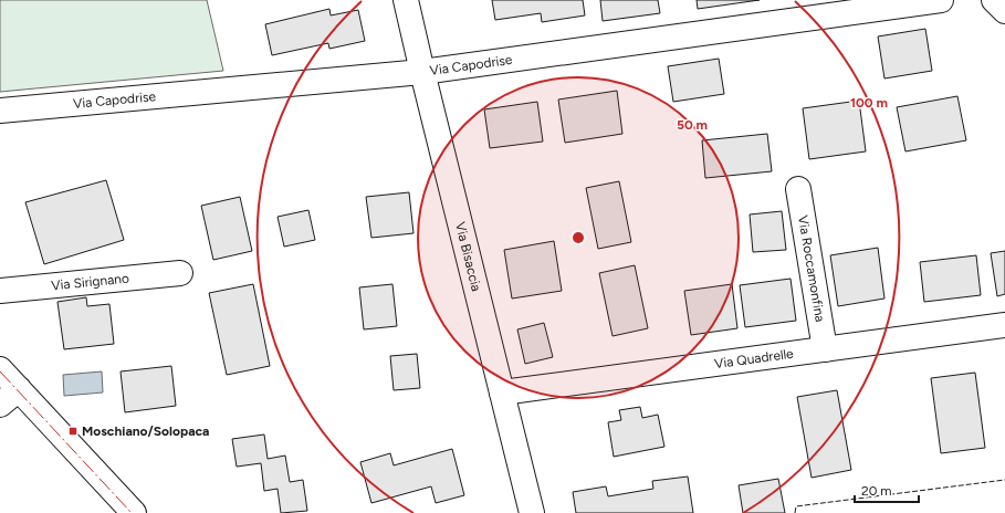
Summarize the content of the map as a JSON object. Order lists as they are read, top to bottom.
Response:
{
  "streets": {
    "street": [
      "Via Capodrise",
      "Via Bisaccia",
      "Via Roccamonfina",
      "Via Sirignano",
      "Via Quadrelle"
    ]
  },
  "crossings": [
    ["Via Capodrise", "Via Bisaccia"],
    ["Via Bisaccia", "Via Quadrelle"],
    ["Via Roccamonfina", "Via Quadrelle"]
  ],
  "places": {
    "transit": ["Moschiano/Solopaca"]
  },
  "scale_bar": "20 m",
  "rings": ["100 m", "50 m"]
}
